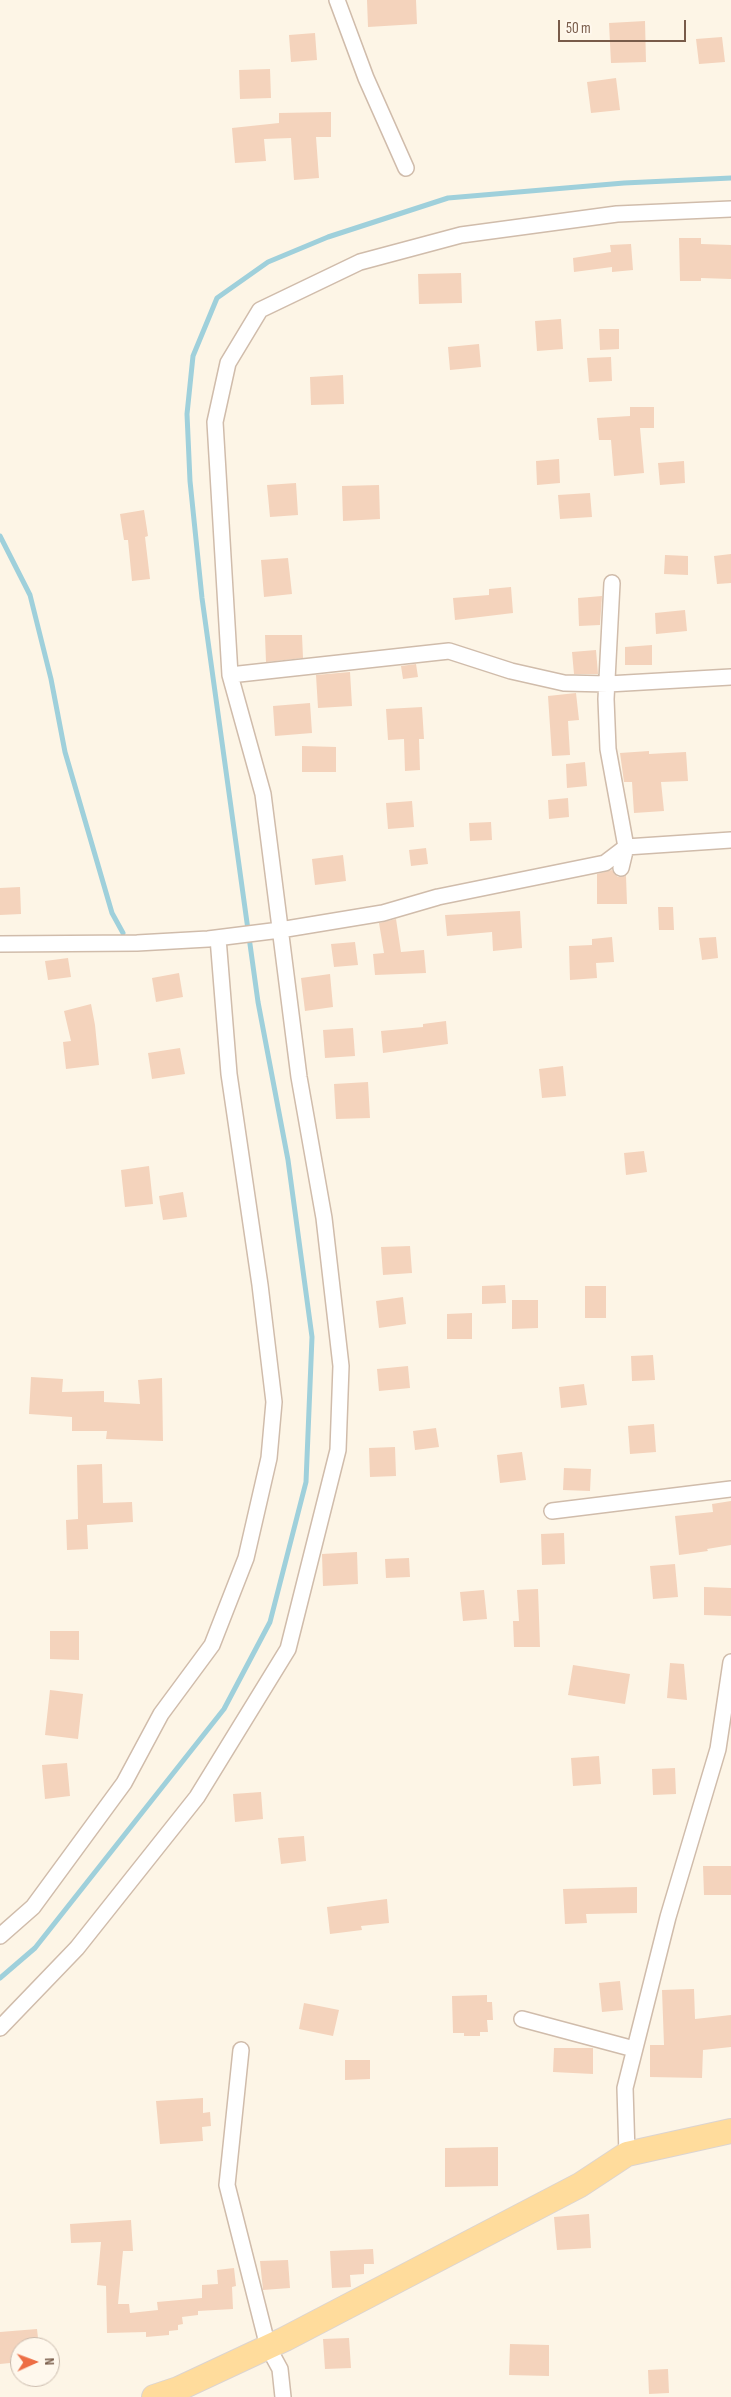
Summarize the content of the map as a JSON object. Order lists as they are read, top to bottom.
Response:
{
  "scale_bar": "50 m",
  "north": "right"
}
